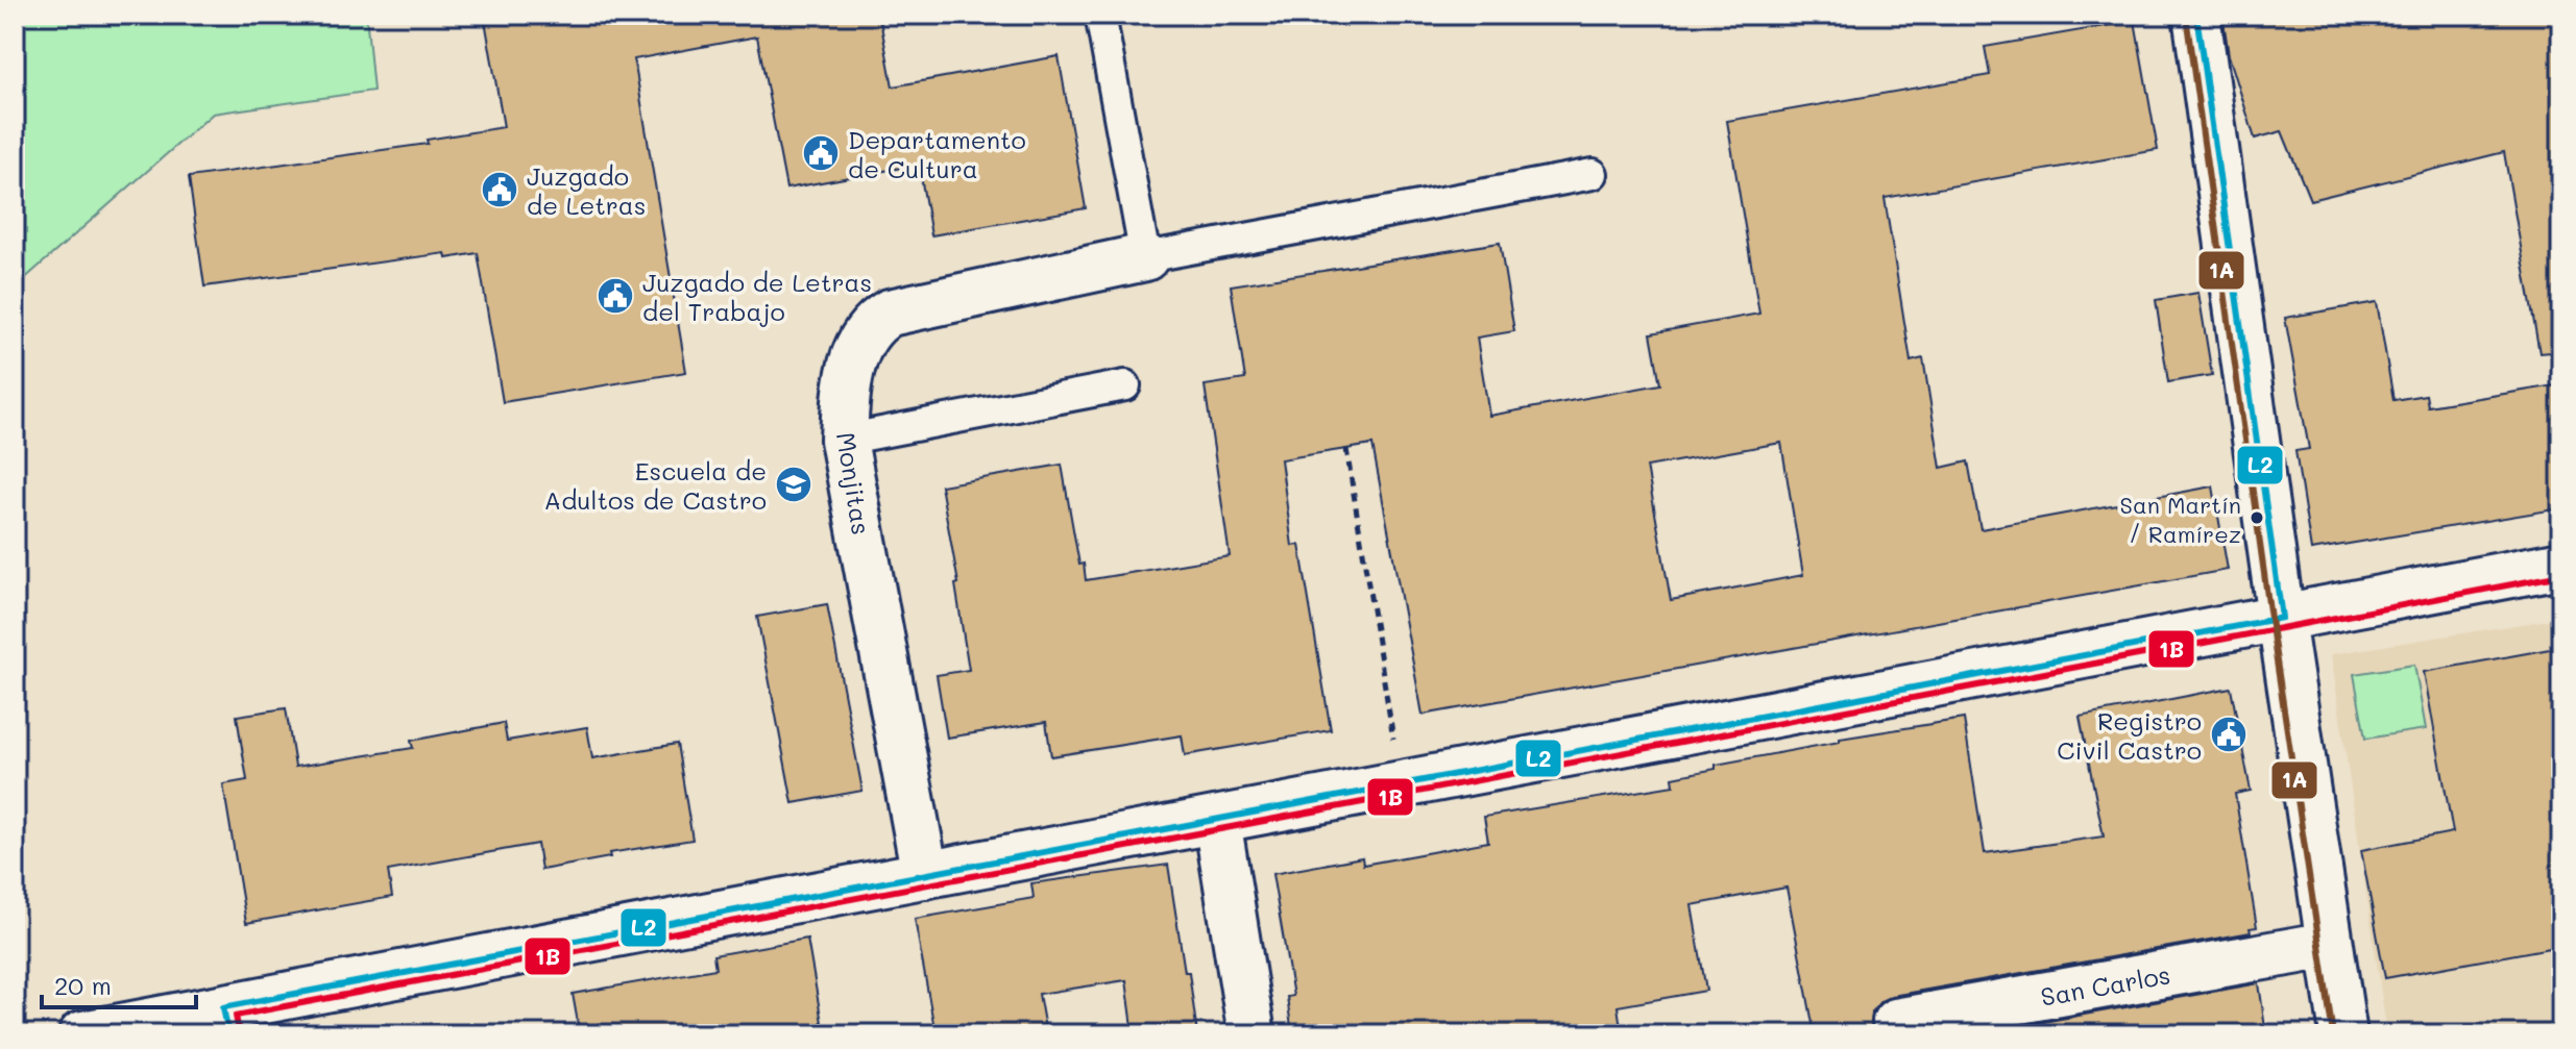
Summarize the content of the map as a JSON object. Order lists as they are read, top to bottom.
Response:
{
  "streets": {
    "main road": ["Monjitas", "San Carlos"]
  },
  "places": {
    "public building": [
      "Departamento de Cultura",
      "Juzgado de Letras",
      "Juzgado de Letras del Trabajo",
      "Registro Civil Castro"
    ],
    "school or university": ["Escuela de Adultos de Castro"],
    "other": ["San Martín / Ramírez"]
  },
  "lines": ["transit line L2", "transit line 1A", "transit line 1B"],
  "scale_bar": "20 m"
}
